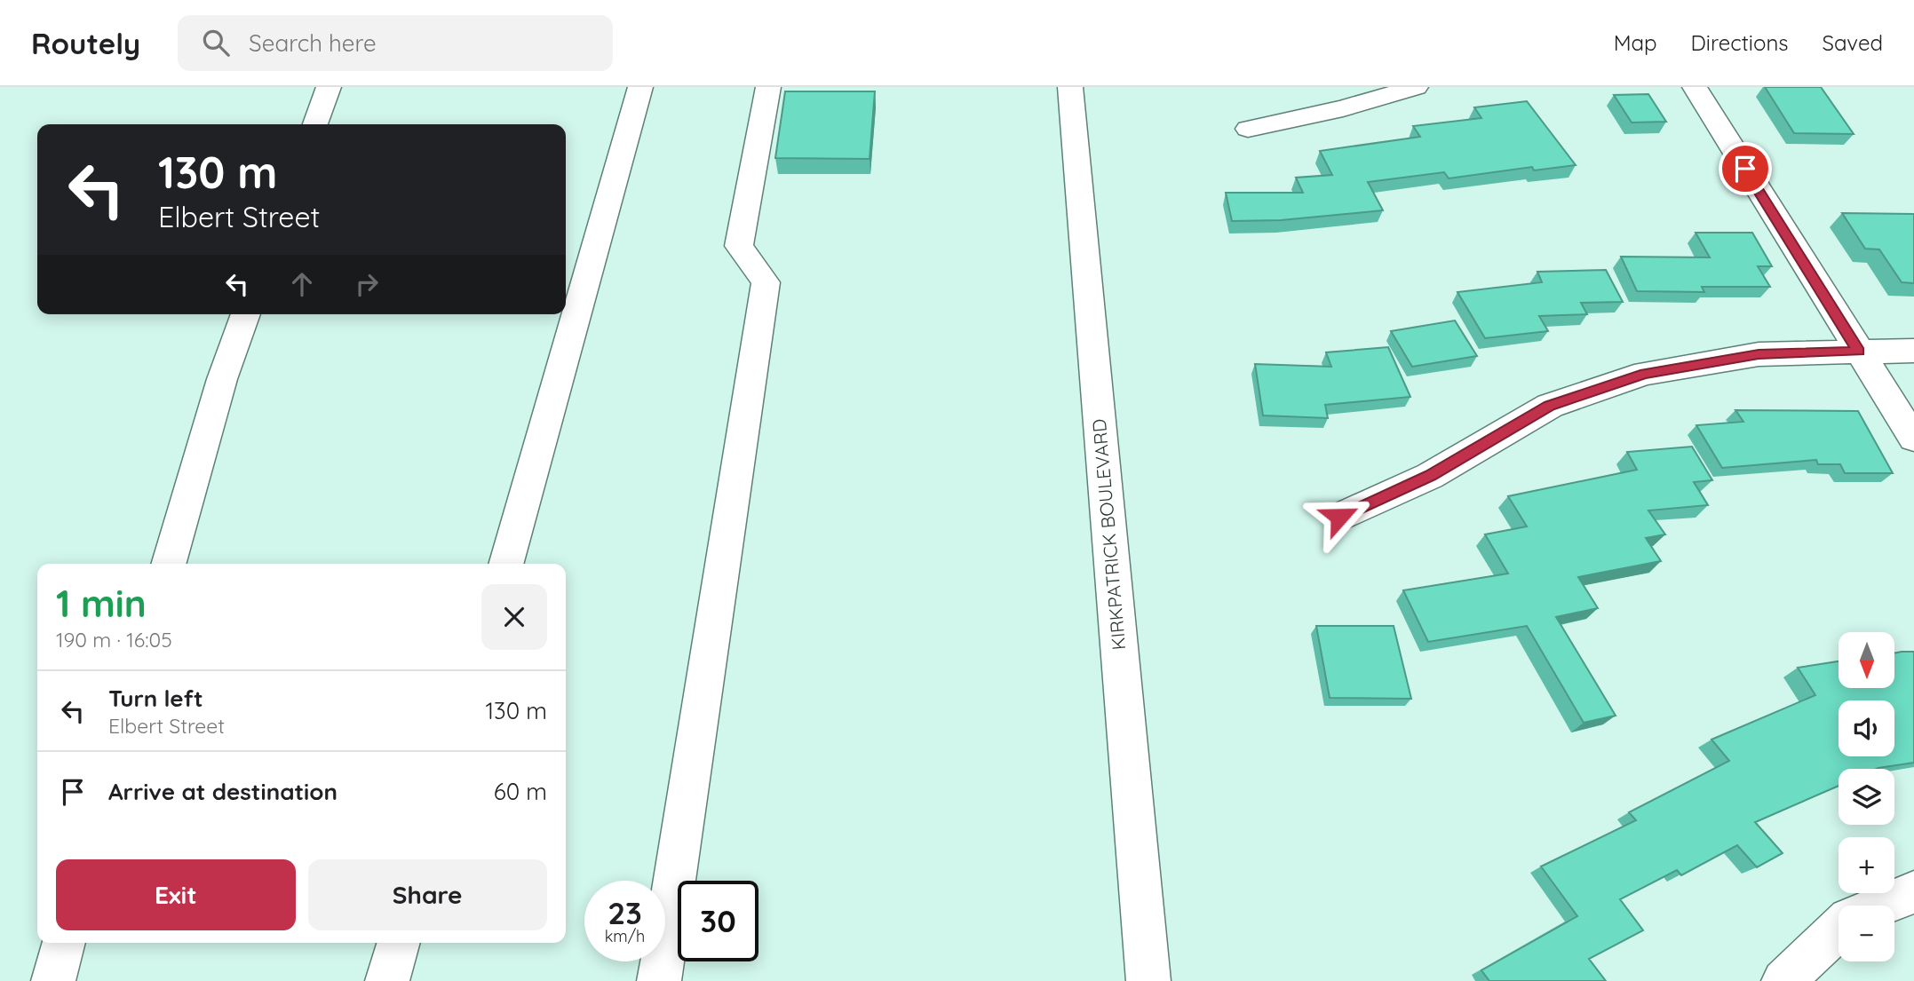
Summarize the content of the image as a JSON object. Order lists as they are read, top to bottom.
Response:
{
  "streets": {
    "street": ["KIRKPATRICK BOULEVARD"]
  },
  "north": "bottom",
  "page": {
    "header": "Routely",
    "search": "Search here",
    "nav": ["Map", "Directions", "Saved"],
    "turn": ["130 m", "Elbert Street"],
    "heading": ["1 min", "190 m · 16:05"],
    "map_buttons": ["+", "−"],
    "list": [
      {
        "name": "Turn left",
        "note": "Elbert Street",
        "value": "130 m"
      },
      {
        "name": "Arrive at destination",
        "value": "60 m"
      }
    ],
    "buttons": ["Exit", "Share"],
    "speed": "23 km/h",
    "limit": "30"
  }
}
